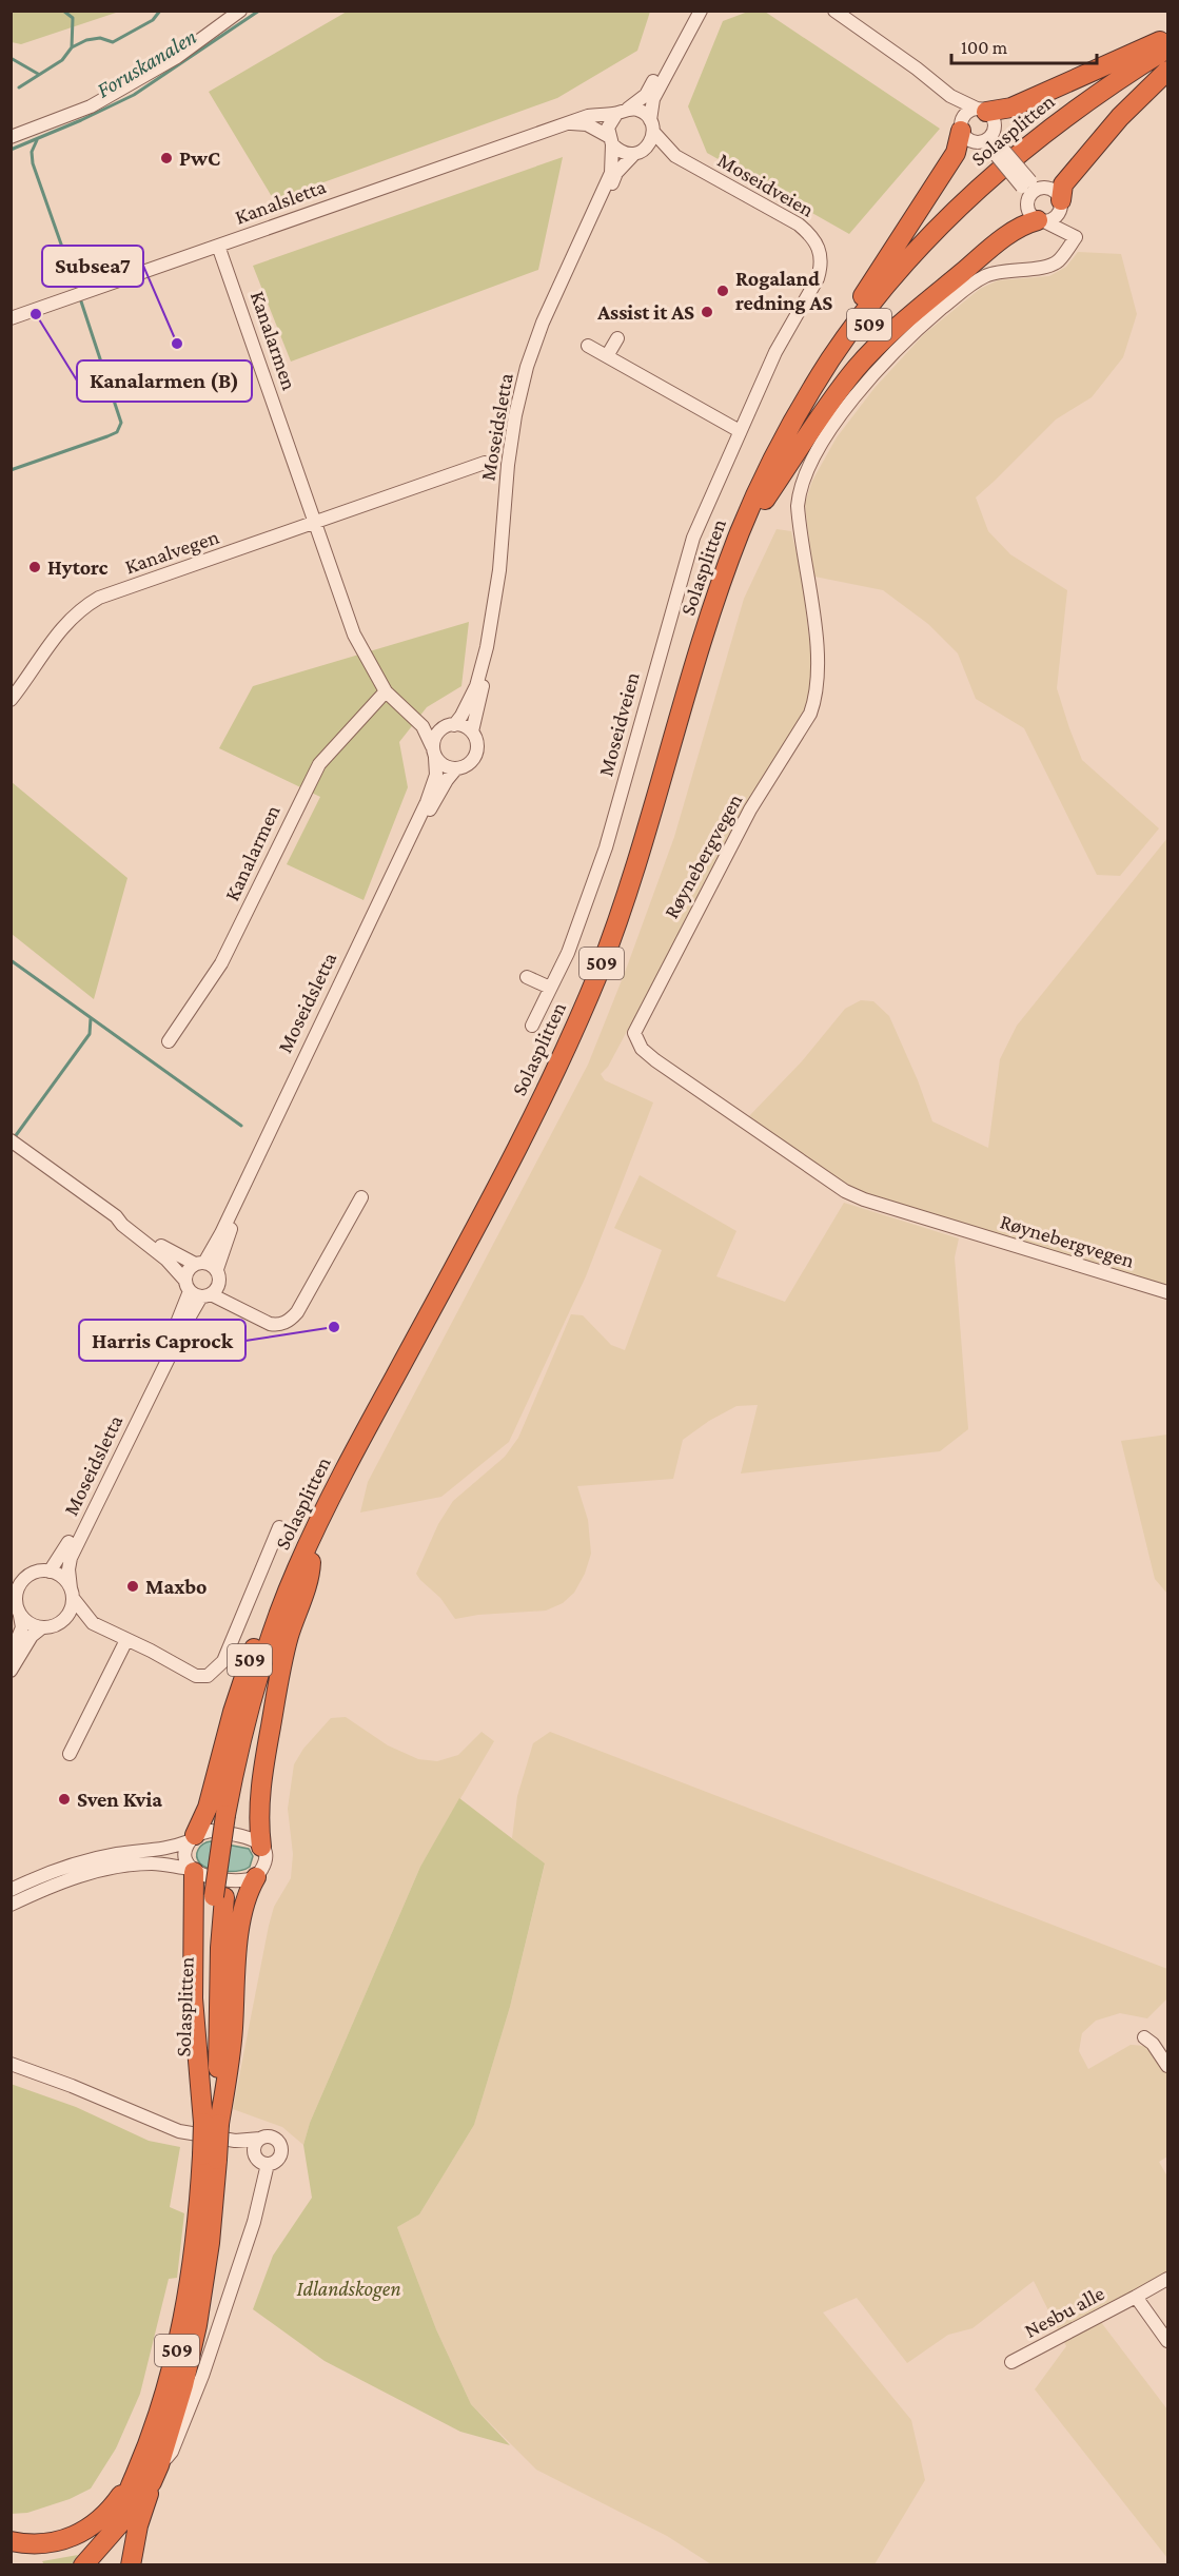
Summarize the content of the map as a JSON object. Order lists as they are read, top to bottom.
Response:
{
  "streets": {
    "highway": ["Solasplitten", "509"],
    "street": [
      "Moseidveien",
      "Kanalsletta",
      "Kanalarmen",
      "Moseidsletta",
      "Kanalvegen",
      "Røynebergvegen",
      "Nesbu alle"
    ]
  },
  "crossings": [
    ["Solasplitten", "509"],
    ["Kanalsletta", "Kanalarmen"],
    ["Kanalsletta", "Moseidsletta"],
    ["Kanalarmen", "Moseidsletta"],
    ["Kanalarmen", "Kanalvegen"]
  ],
  "water": ["Foruskanalen"],
  "parks": ["Idlandskogen"],
  "places": [
    "PwC",
    "Rogaland redning AS",
    "Assist it AS",
    "Kanalarmen (B)",
    "Subsea7",
    "Hytorc",
    "Harris Caprock",
    "Maxbo",
    "Sven Kvia"
  ],
  "scale_bar": "100 m"
}
